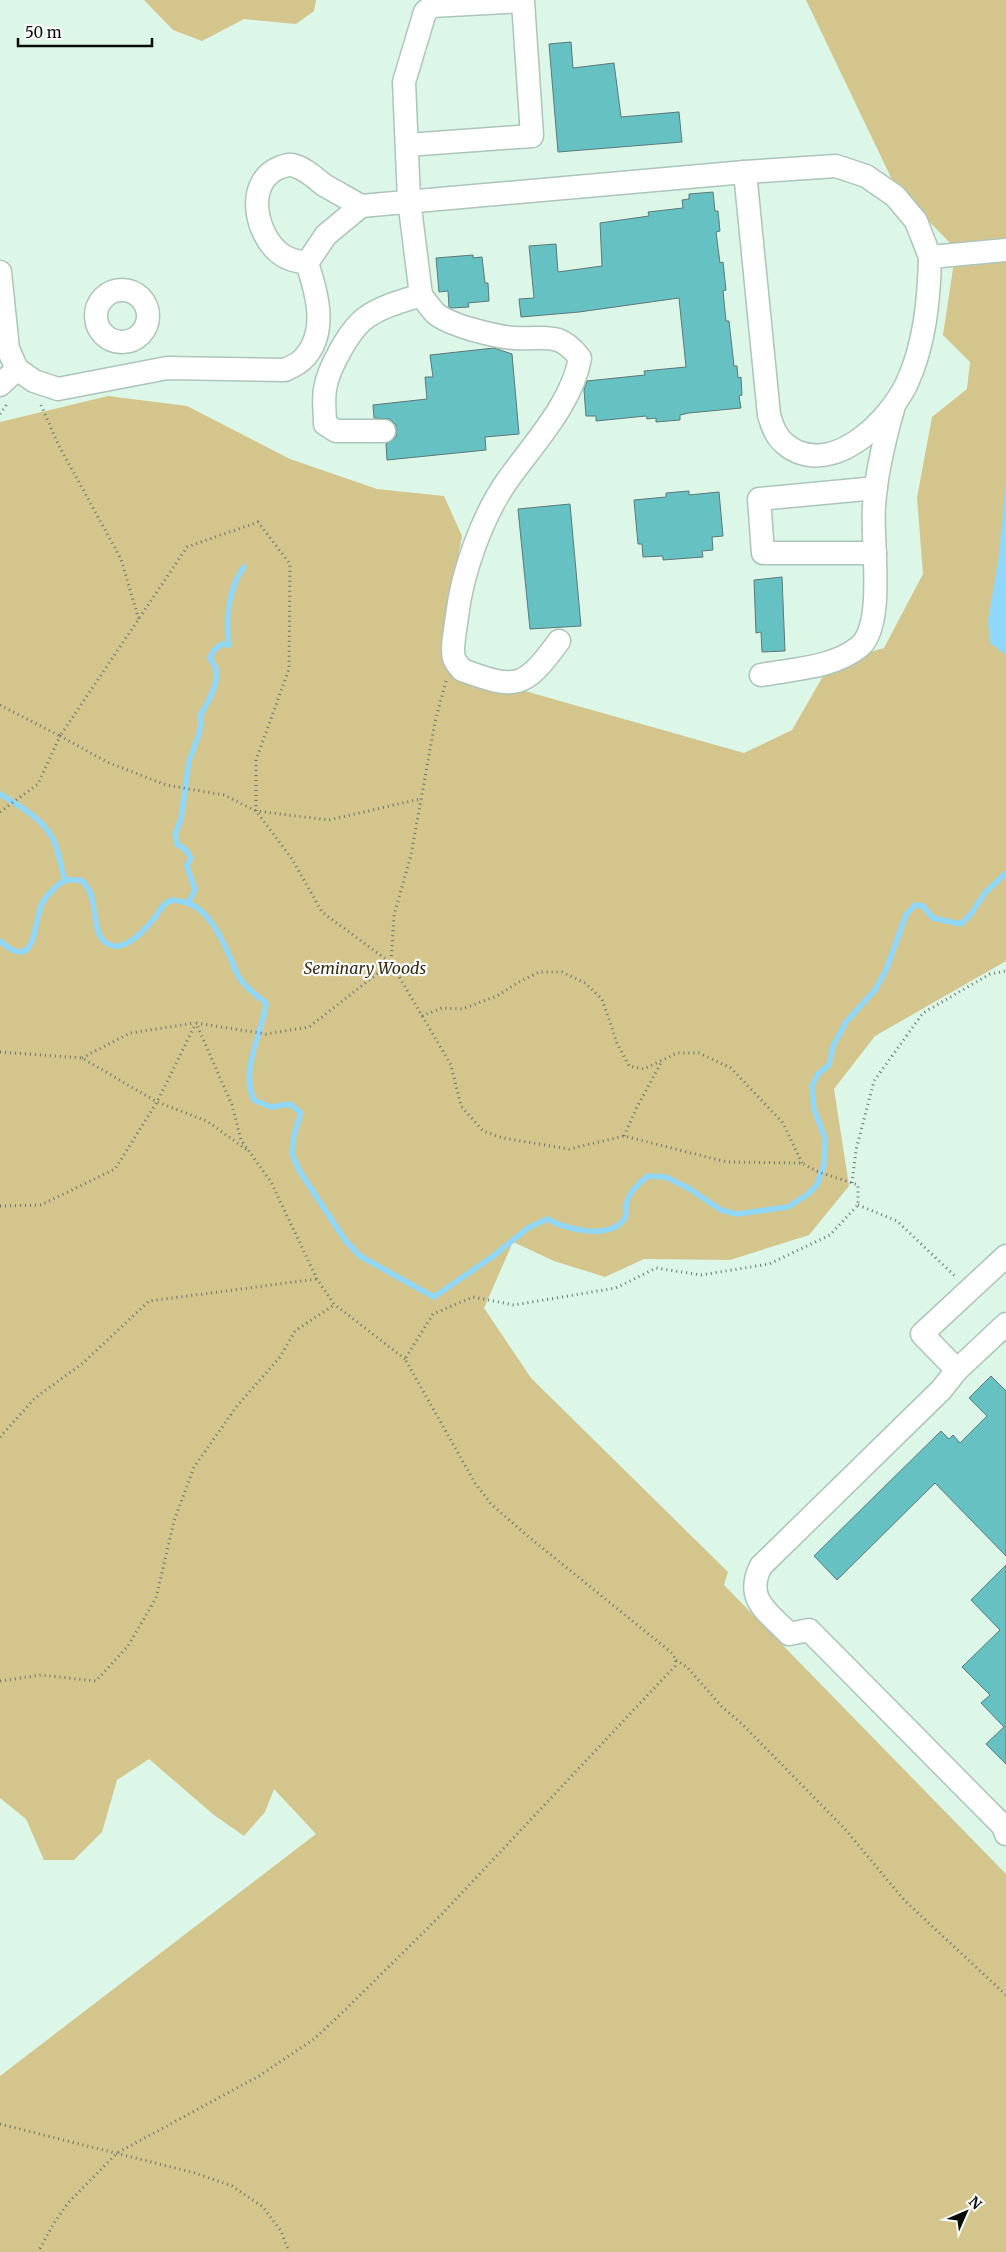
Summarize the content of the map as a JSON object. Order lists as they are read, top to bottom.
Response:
{
  "parks": ["Seminary Woods"],
  "scale_bar": "50 m",
  "north": "top right"
}
